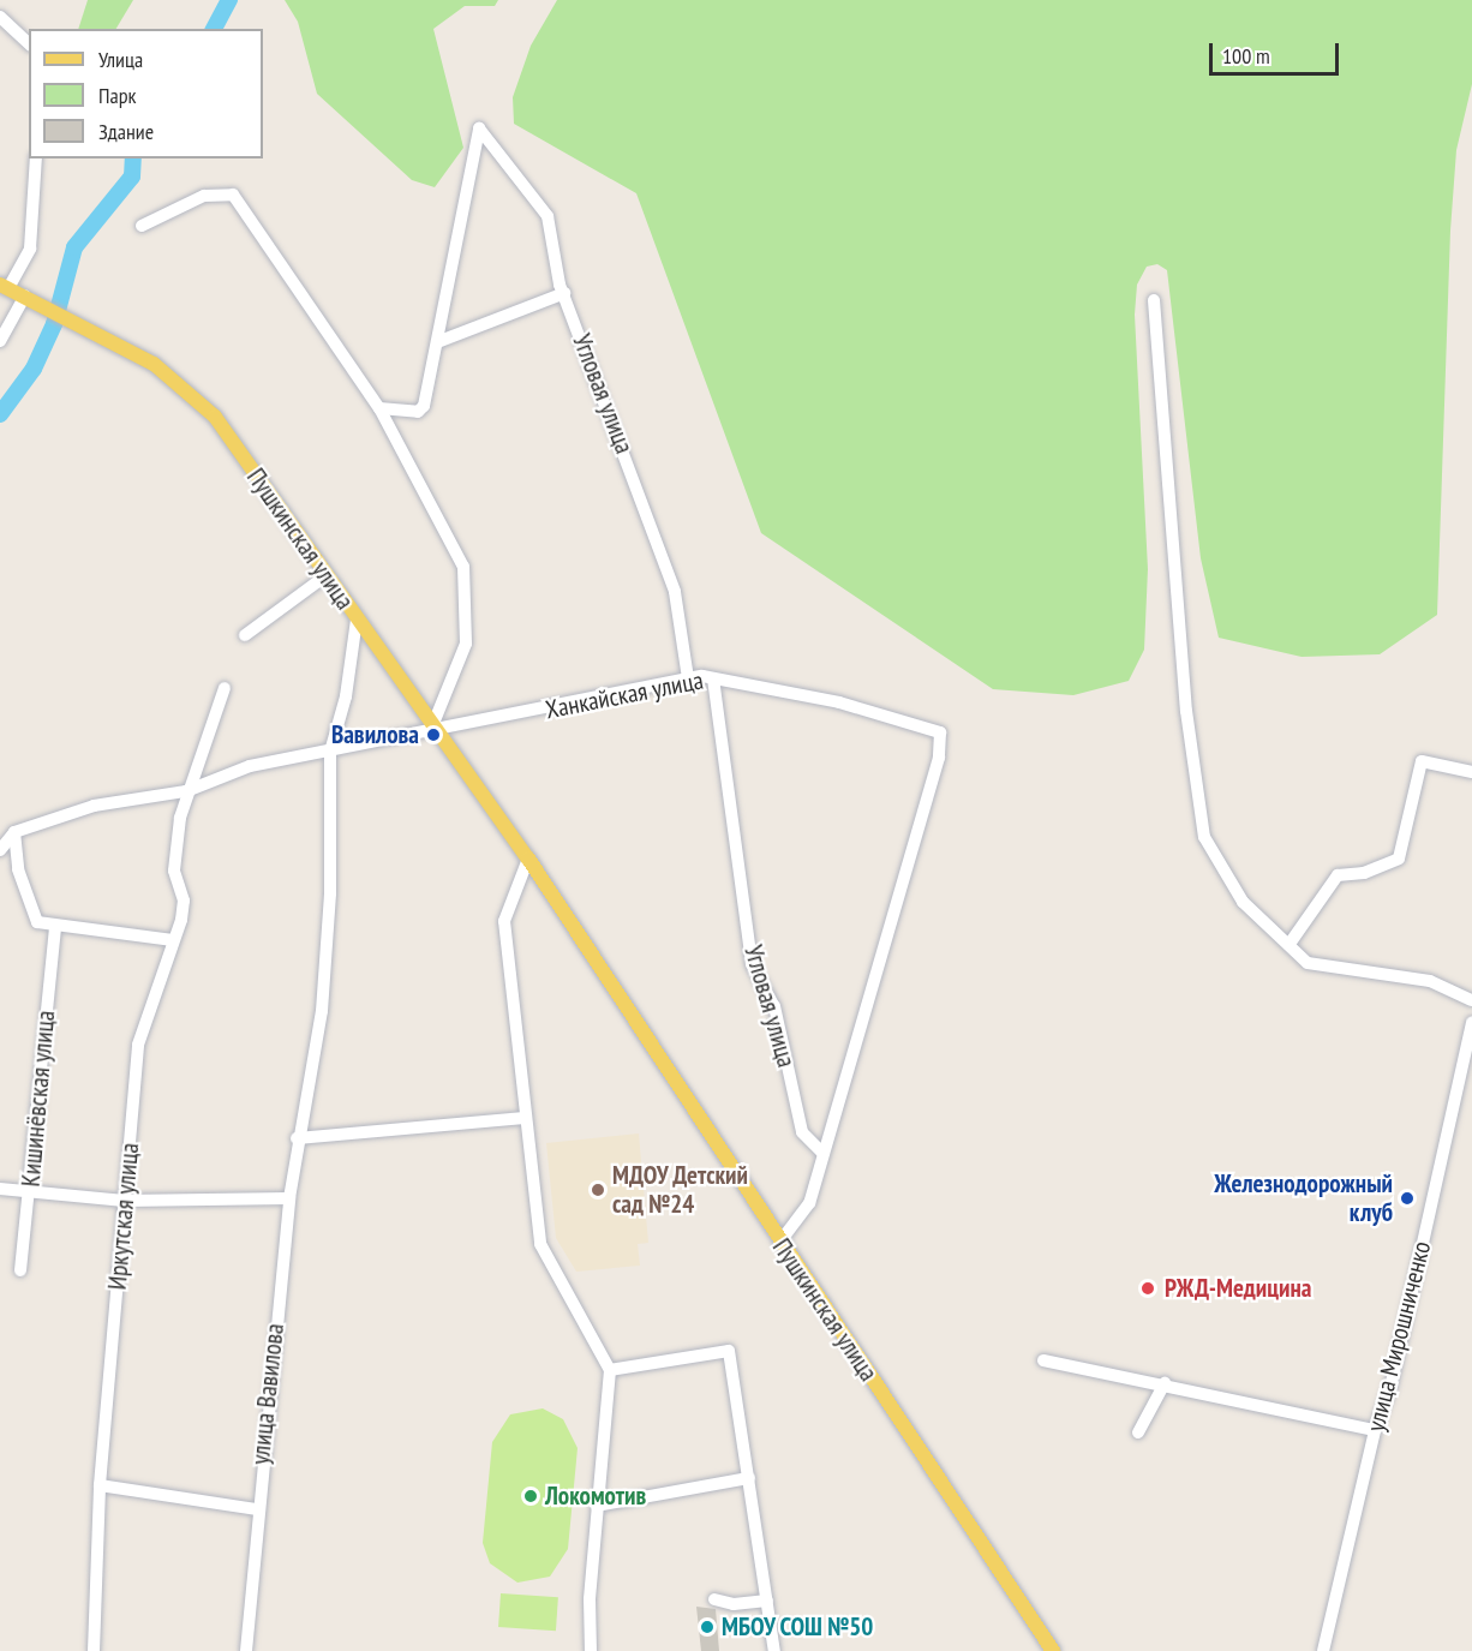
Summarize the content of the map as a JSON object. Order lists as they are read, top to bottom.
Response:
{
  "streets": {
    "main road": ["Пушкинская улица"],
    "street": [
      "Угловая улица",
      "Ханкайская улица",
      "Кишинёвская улица",
      "Иркутская улица",
      "улица Мирошниченко",
      "улица Вавилова"
    ]
  },
  "crossings": [
    ["Угловая улица", "Ханкайская улица"],
    ["Пушкинская улица", "Ханкайская улица"],
    ["Пушкинская улица", "улица Вавилова"],
    ["Ханкайская улица", "улица Вавилова"]
  ],
  "places": [
    "Вавилова",
    "МДОУ Детский сад №24",
    "Железнодорожный клуб",
    "РЖД-Медицина",
    "Локомотив",
    "МБОУ СОШ №50"
  ],
  "legend": ["Улица", "Парк", "Здание"],
  "scale_bar": "100 m"
}
